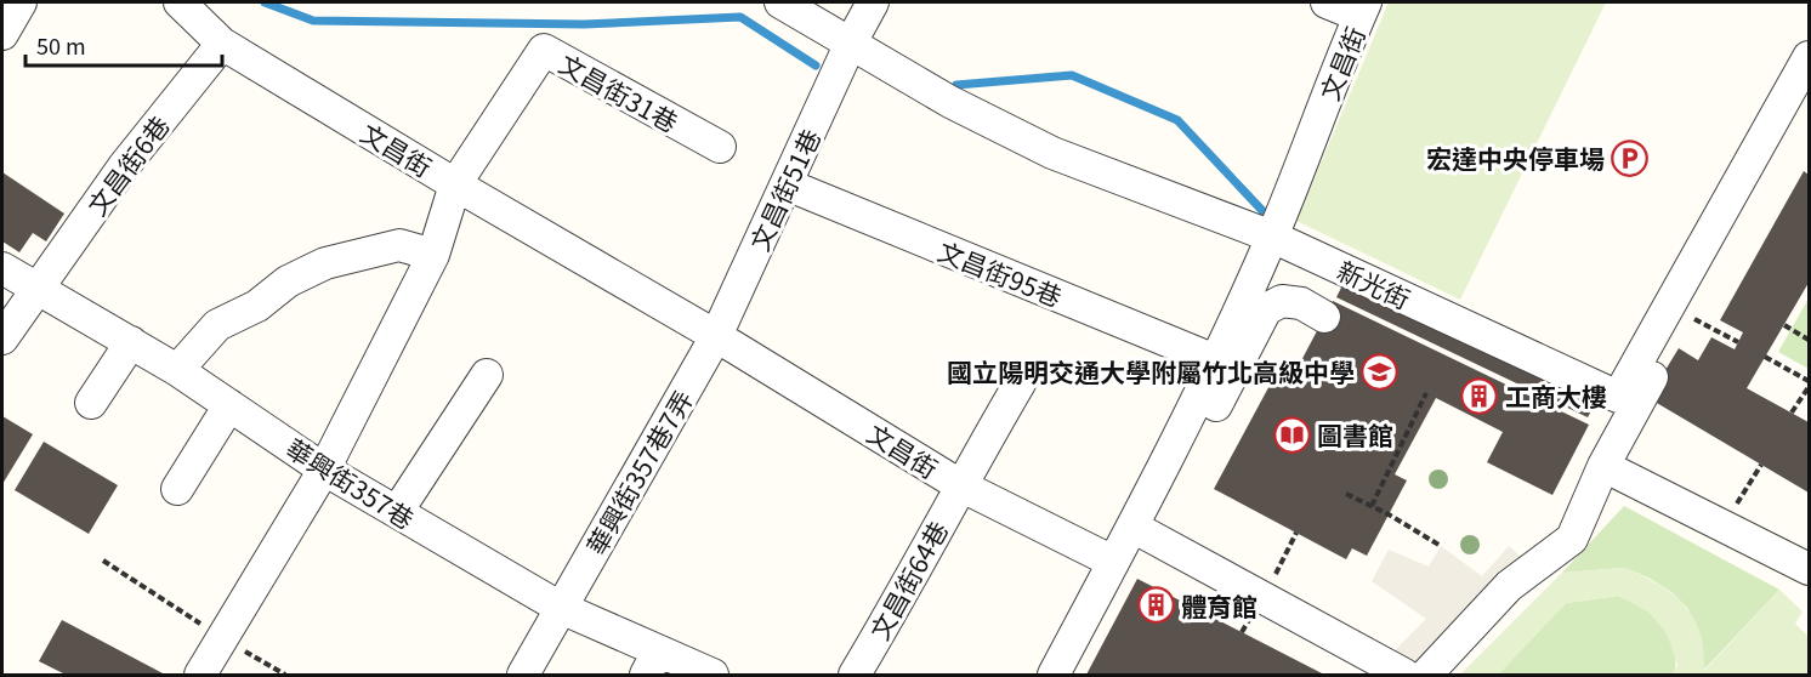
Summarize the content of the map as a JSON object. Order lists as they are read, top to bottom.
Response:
{
  "streets": {
    "street": [
      "文昌街",
      "文昌街31巷",
      "文昌街6巷",
      "文昌街51巷",
      "文昌街95巷",
      "新光街",
      "華興街357巷7弄",
      "華興街357巷",
      "文昌街64巷"
    ]
  },
  "crossings": [
    ["文昌街", "文昌街31巷"],
    ["文昌街", "文昌街6巷"],
    ["文昌街", "文昌街51巷"],
    ["文昌街", "文昌街95巷"],
    ["文昌街", "新光街"],
    ["文昌街", "華興街357巷7弄"],
    ["文昌街", "文昌街64巷"],
    ["文昌街6巷", "華興街357巷"],
    ["文昌街51巷", "文昌街95巷"],
    ["文昌街51巷", "新光街"],
    ["文昌街51巷", "華興街357巷7弄"],
    ["華興街357巷7弄", "華興街357巷"]
  ],
  "places": {
    "parking": ["宏達中央停車場"],
    "school or university": ["國立陽明交通大學附屬竹北高級中學"],
    "building": ["工商大樓", "體育館"],
    "library": ["圖書館"]
  },
  "scale_bar": "50 m"
}
